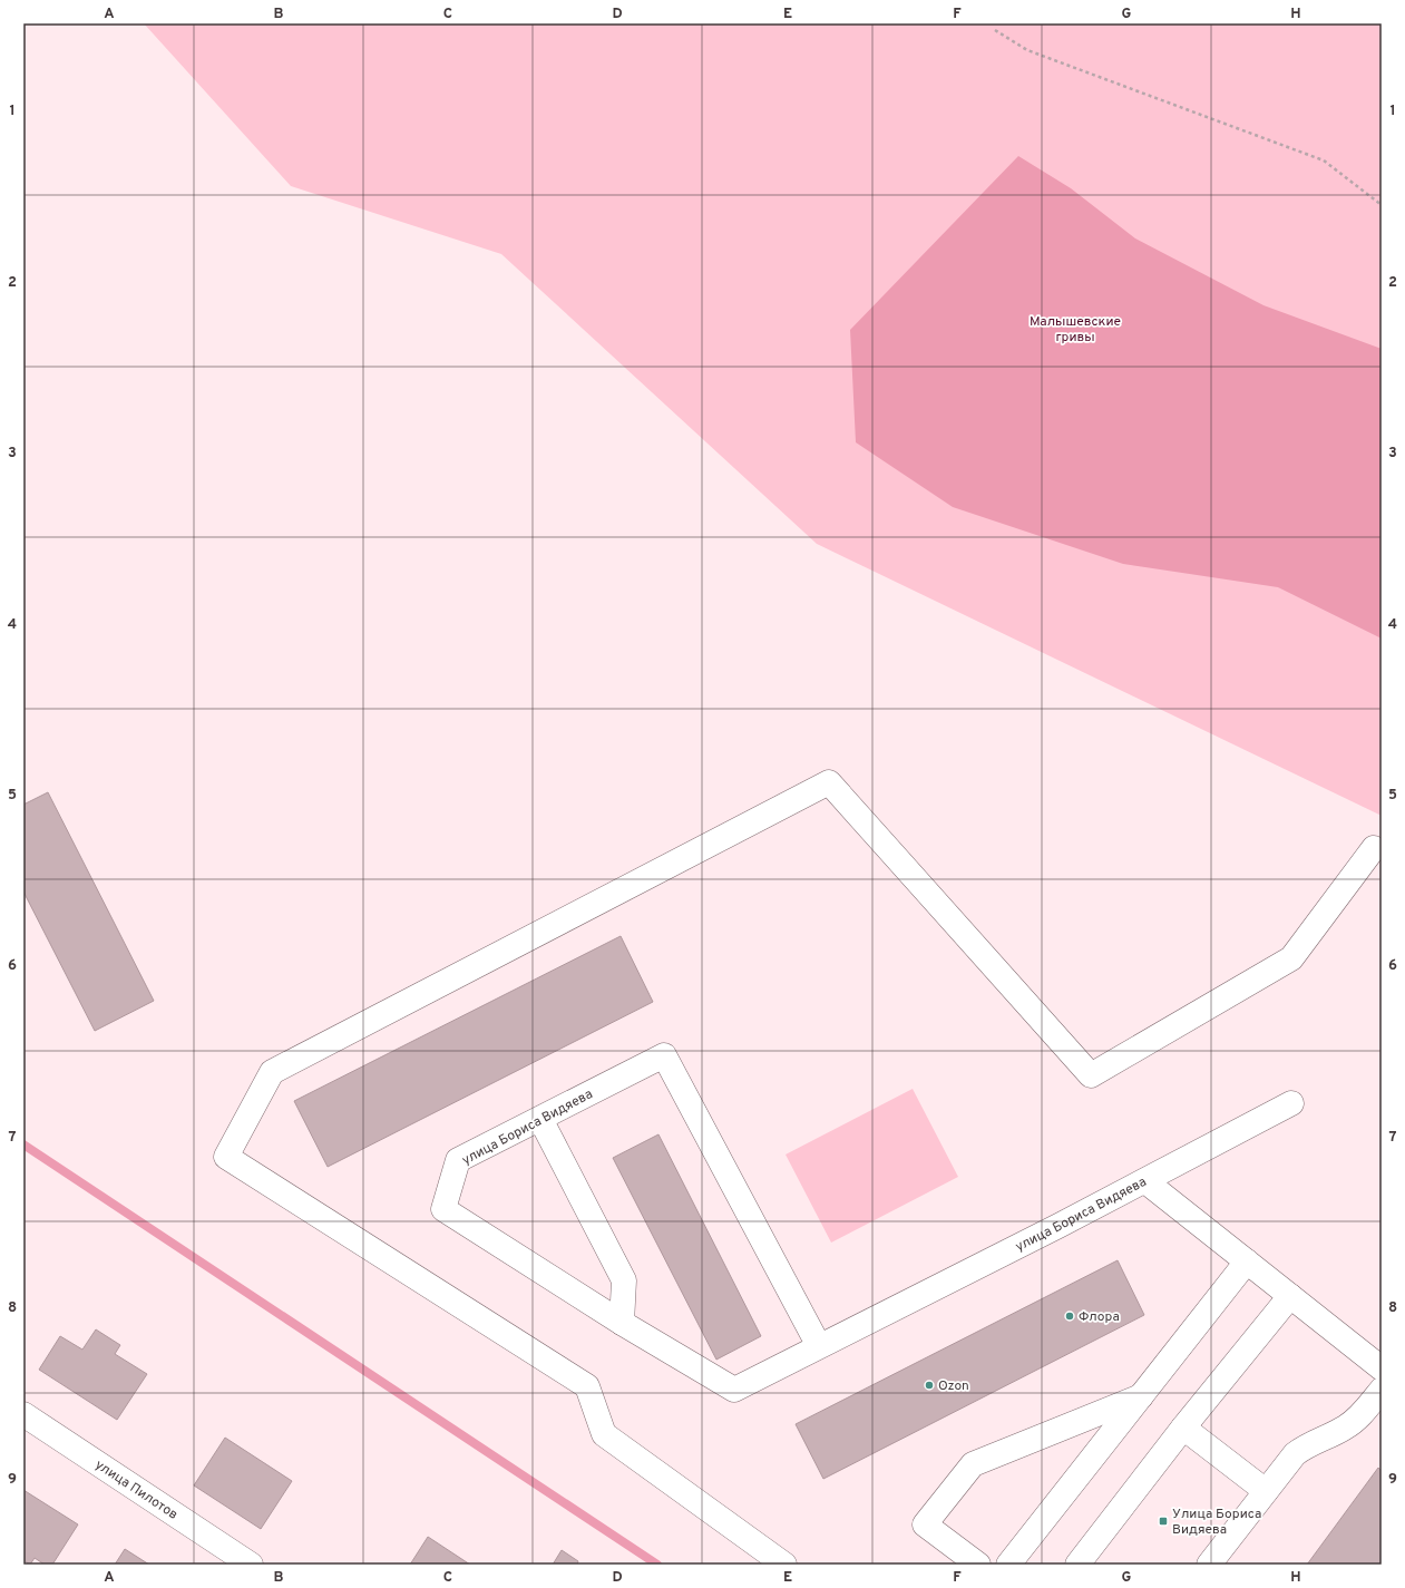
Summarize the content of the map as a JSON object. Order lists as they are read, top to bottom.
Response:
{
  "streets": {
    "street": ["улица Бориса Видяева", "улица Пилотов"]
  },
  "parks": ["Малышевские гривы"],
  "places": {
    "other": ["Флора", "Ozon"],
    "transit": ["Улица Бориса Видяева"]
  },
  "grid": {
    "columns": [
      "A",
      "B",
      "C",
      "D",
      "E",
      "F",
      "G",
      "H"
    ],
    "rows": [
      "1",
      "2",
      "3",
      "4",
      "5",
      "6",
      "7",
      "8",
      "9"
    ]
  }
}
